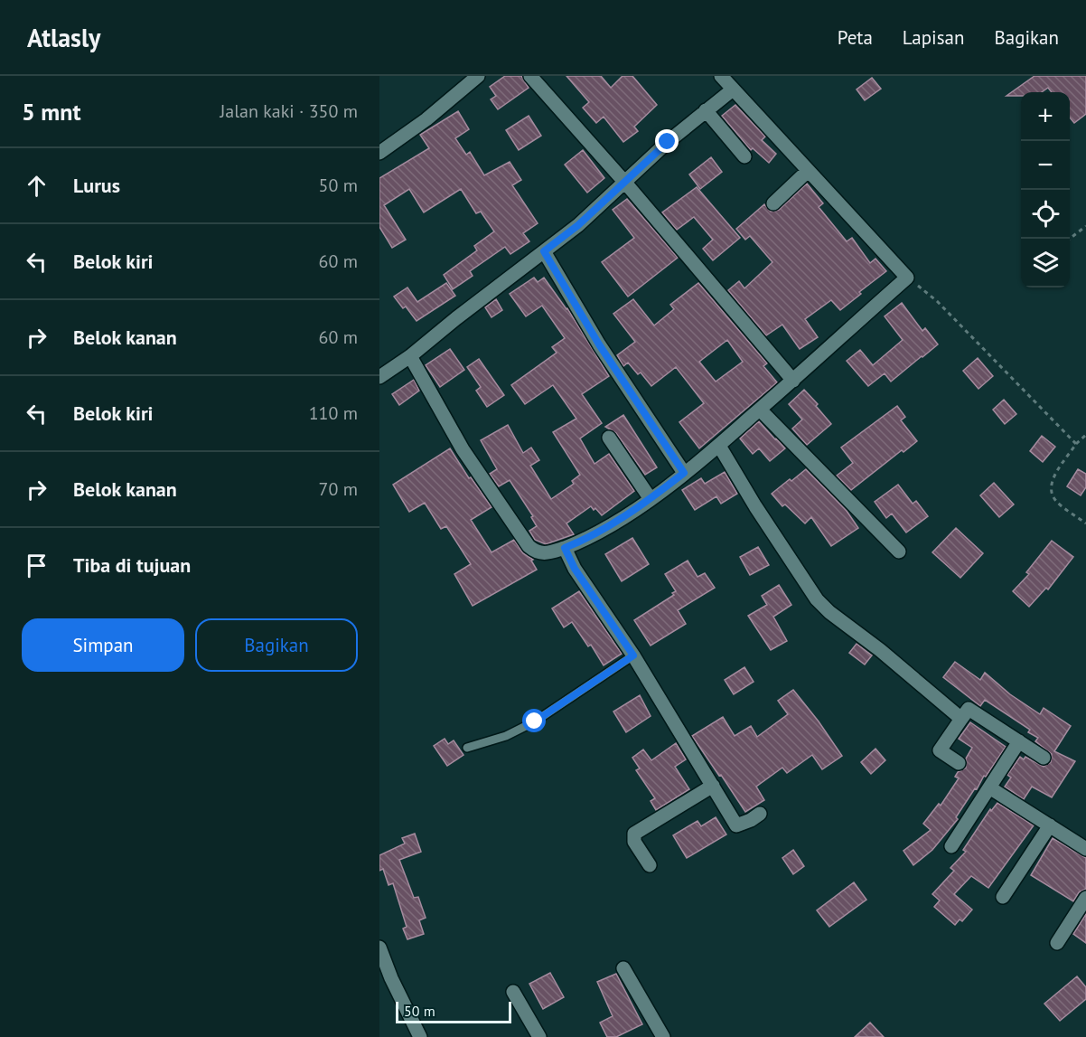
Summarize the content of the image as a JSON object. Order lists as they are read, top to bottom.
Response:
{
  "scale_bar": "50 m",
  "page": {
    "header": "Atlasly",
    "nav": ["Peta", "Lapisan", "Bagikan"],
    "heading": ["5 mnt", "Jalan kaki · 350 m"],
    "map_buttons": ["+", "−"],
    "list": [
      ["Lurus", "50 m"],
      ["Belok kiri", "60 m"],
      ["Belok kanan", "60 m"],
      ["Belok kiri", "110 m"],
      ["Belok kanan", "70 m"],
      "Tiba di tujuan"
    ],
    "buttons": ["Simpan", "Bagikan"],
    "scale": "50 m"
  }
}
